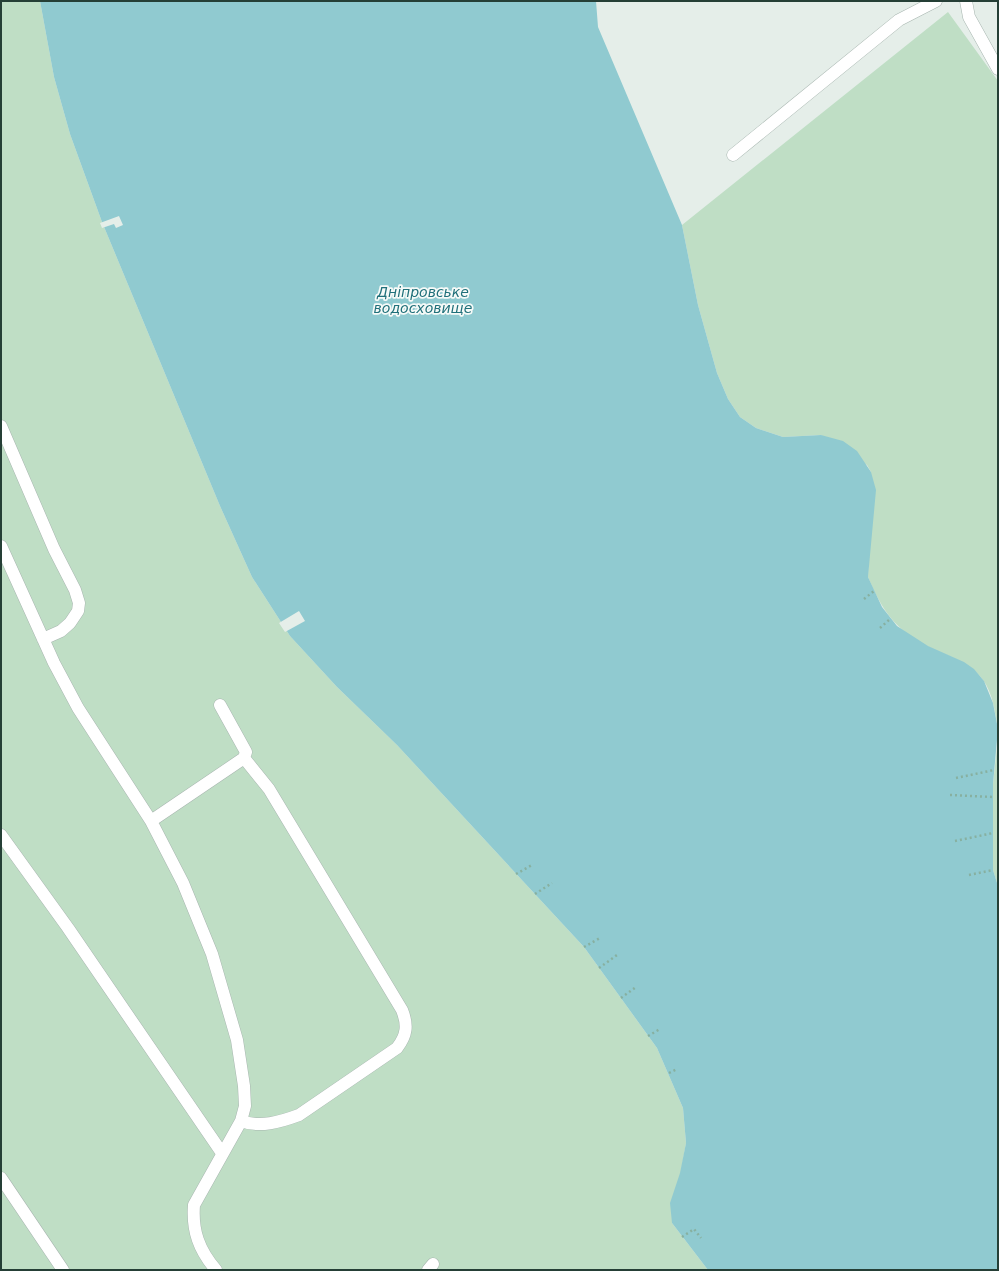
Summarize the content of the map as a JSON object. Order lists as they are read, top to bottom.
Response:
{
  "water": ["Дніпровське водосховище"]
}
